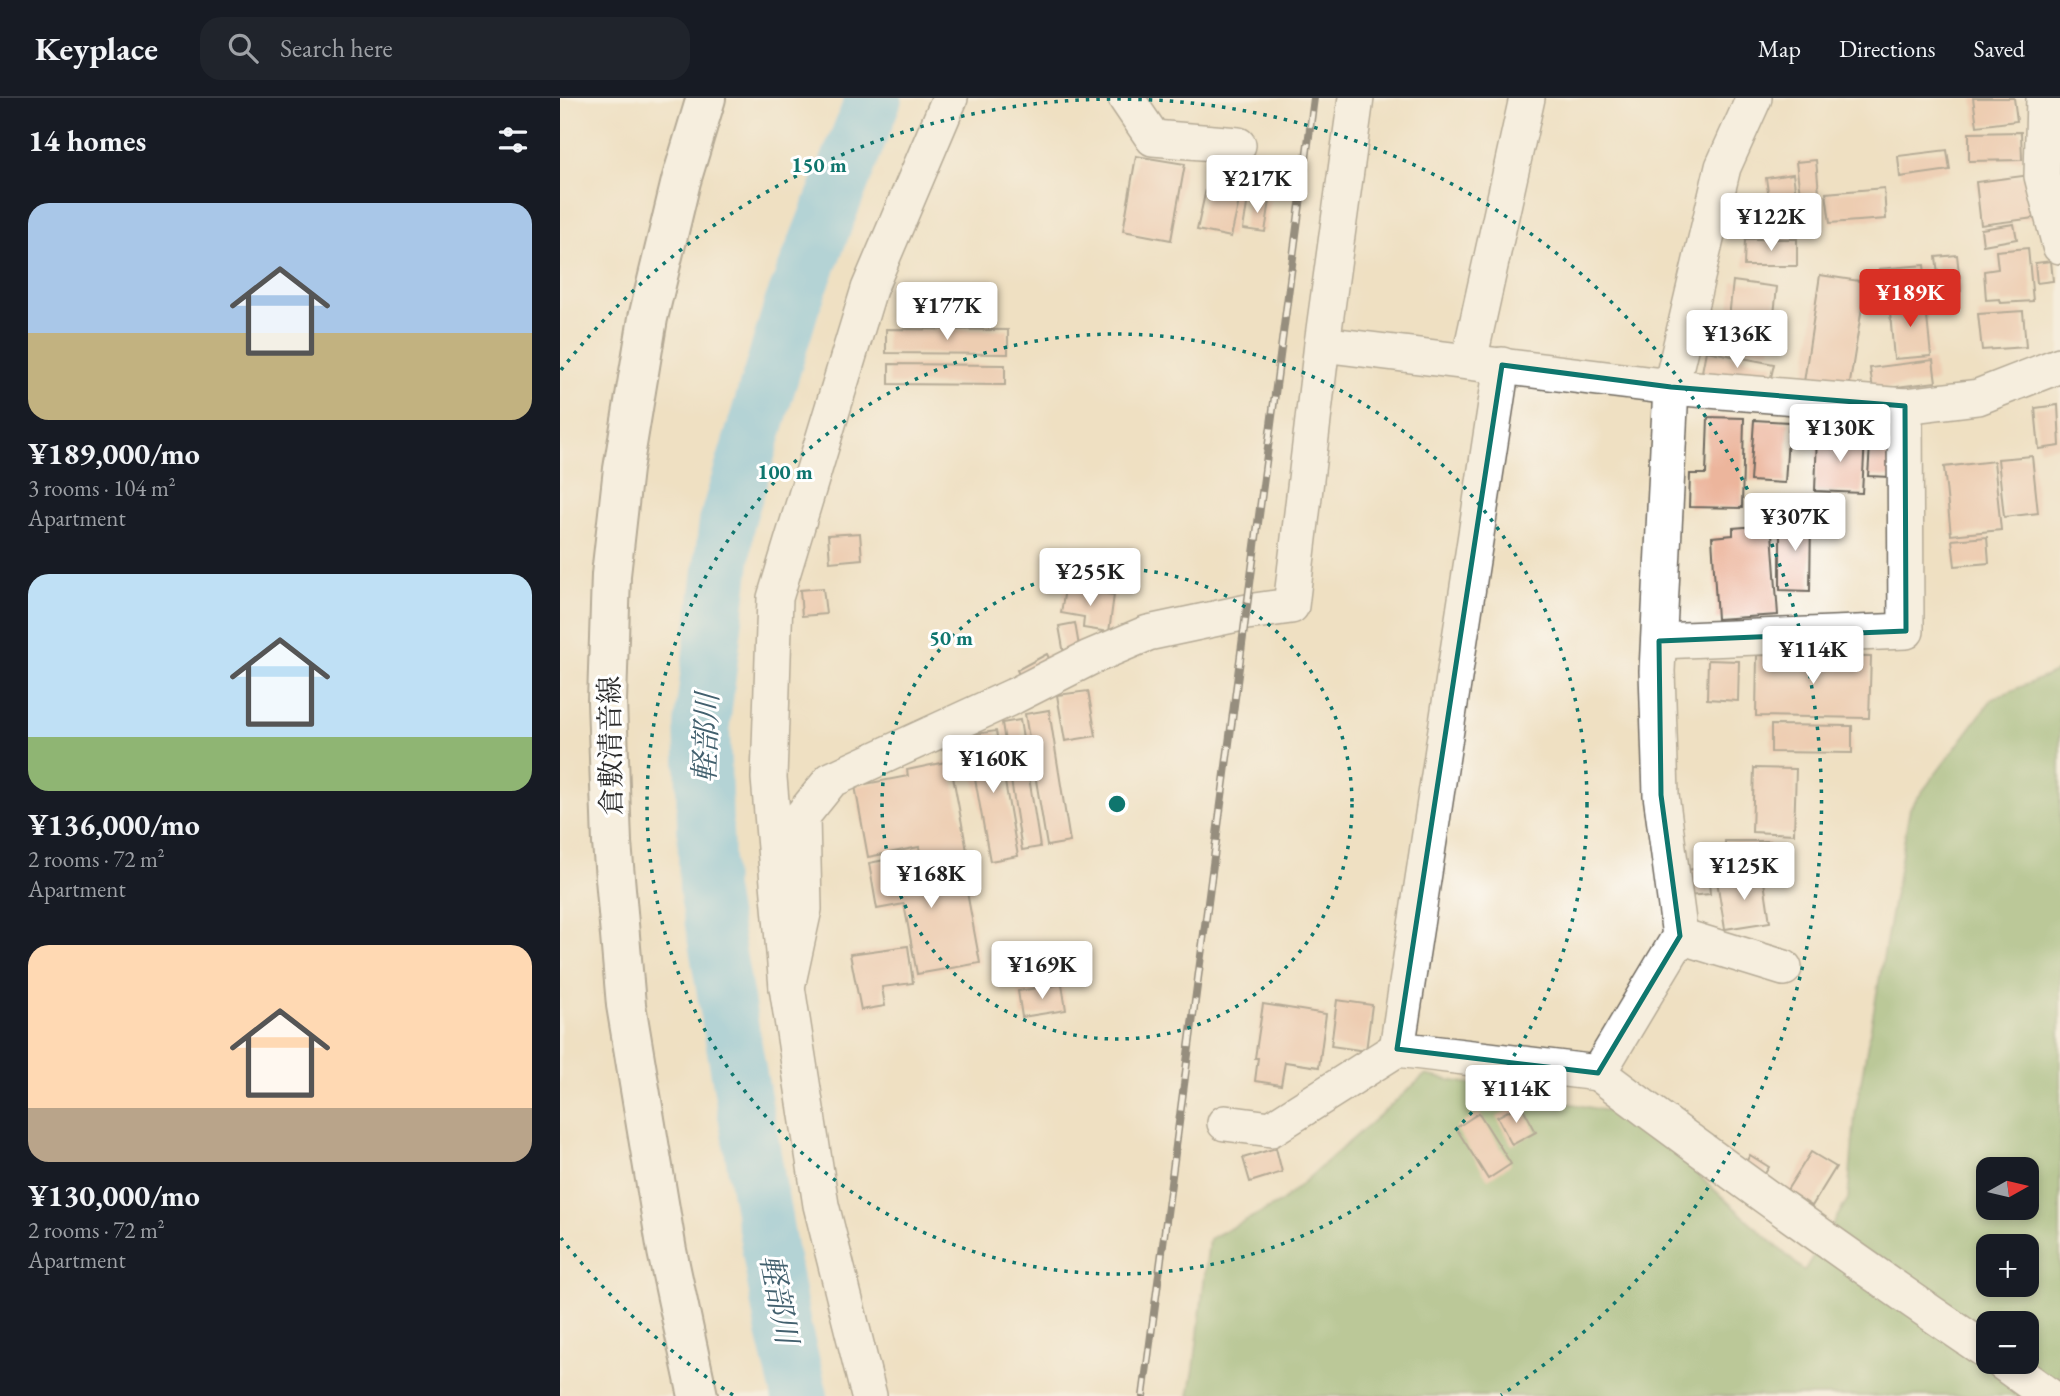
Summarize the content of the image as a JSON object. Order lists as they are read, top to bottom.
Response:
{
  "streets": {
    "main road": ["倉敷清音線"]
  },
  "water": ["軽部川"],
  "north": "right",
  "page": {
    "header": "Keyplace",
    "search": "Search here",
    "nav": ["Map", "Directions", "Saved"],
    "heading": "14 homes",
    "price": [
      "¥217K",
      "¥122K",
      "¥189K",
      "¥177K",
      "¥136K",
      "¥130K",
      "¥307K",
      "¥255K",
      "¥114K",
      "¥160K",
      "¥125K",
      "¥168K",
      "¥169K",
      "¥114K"
    ],
    "list": [
      {
        "name": "¥189,000/mo",
        "note": "3 rooms · 104 m² · Apartment"
      },
      {
        "name": "¥136,000/mo",
        "note": "2 rooms · 72 m² · Apartment"
      },
      {
        "name": "¥130,000/mo",
        "note": "2 rooms · 72 m² · Apartment"
      }
    ],
    "map_buttons": ["+", "−"]
  },
  "rings": ["150 m", "100 m", "50 m"]
}
